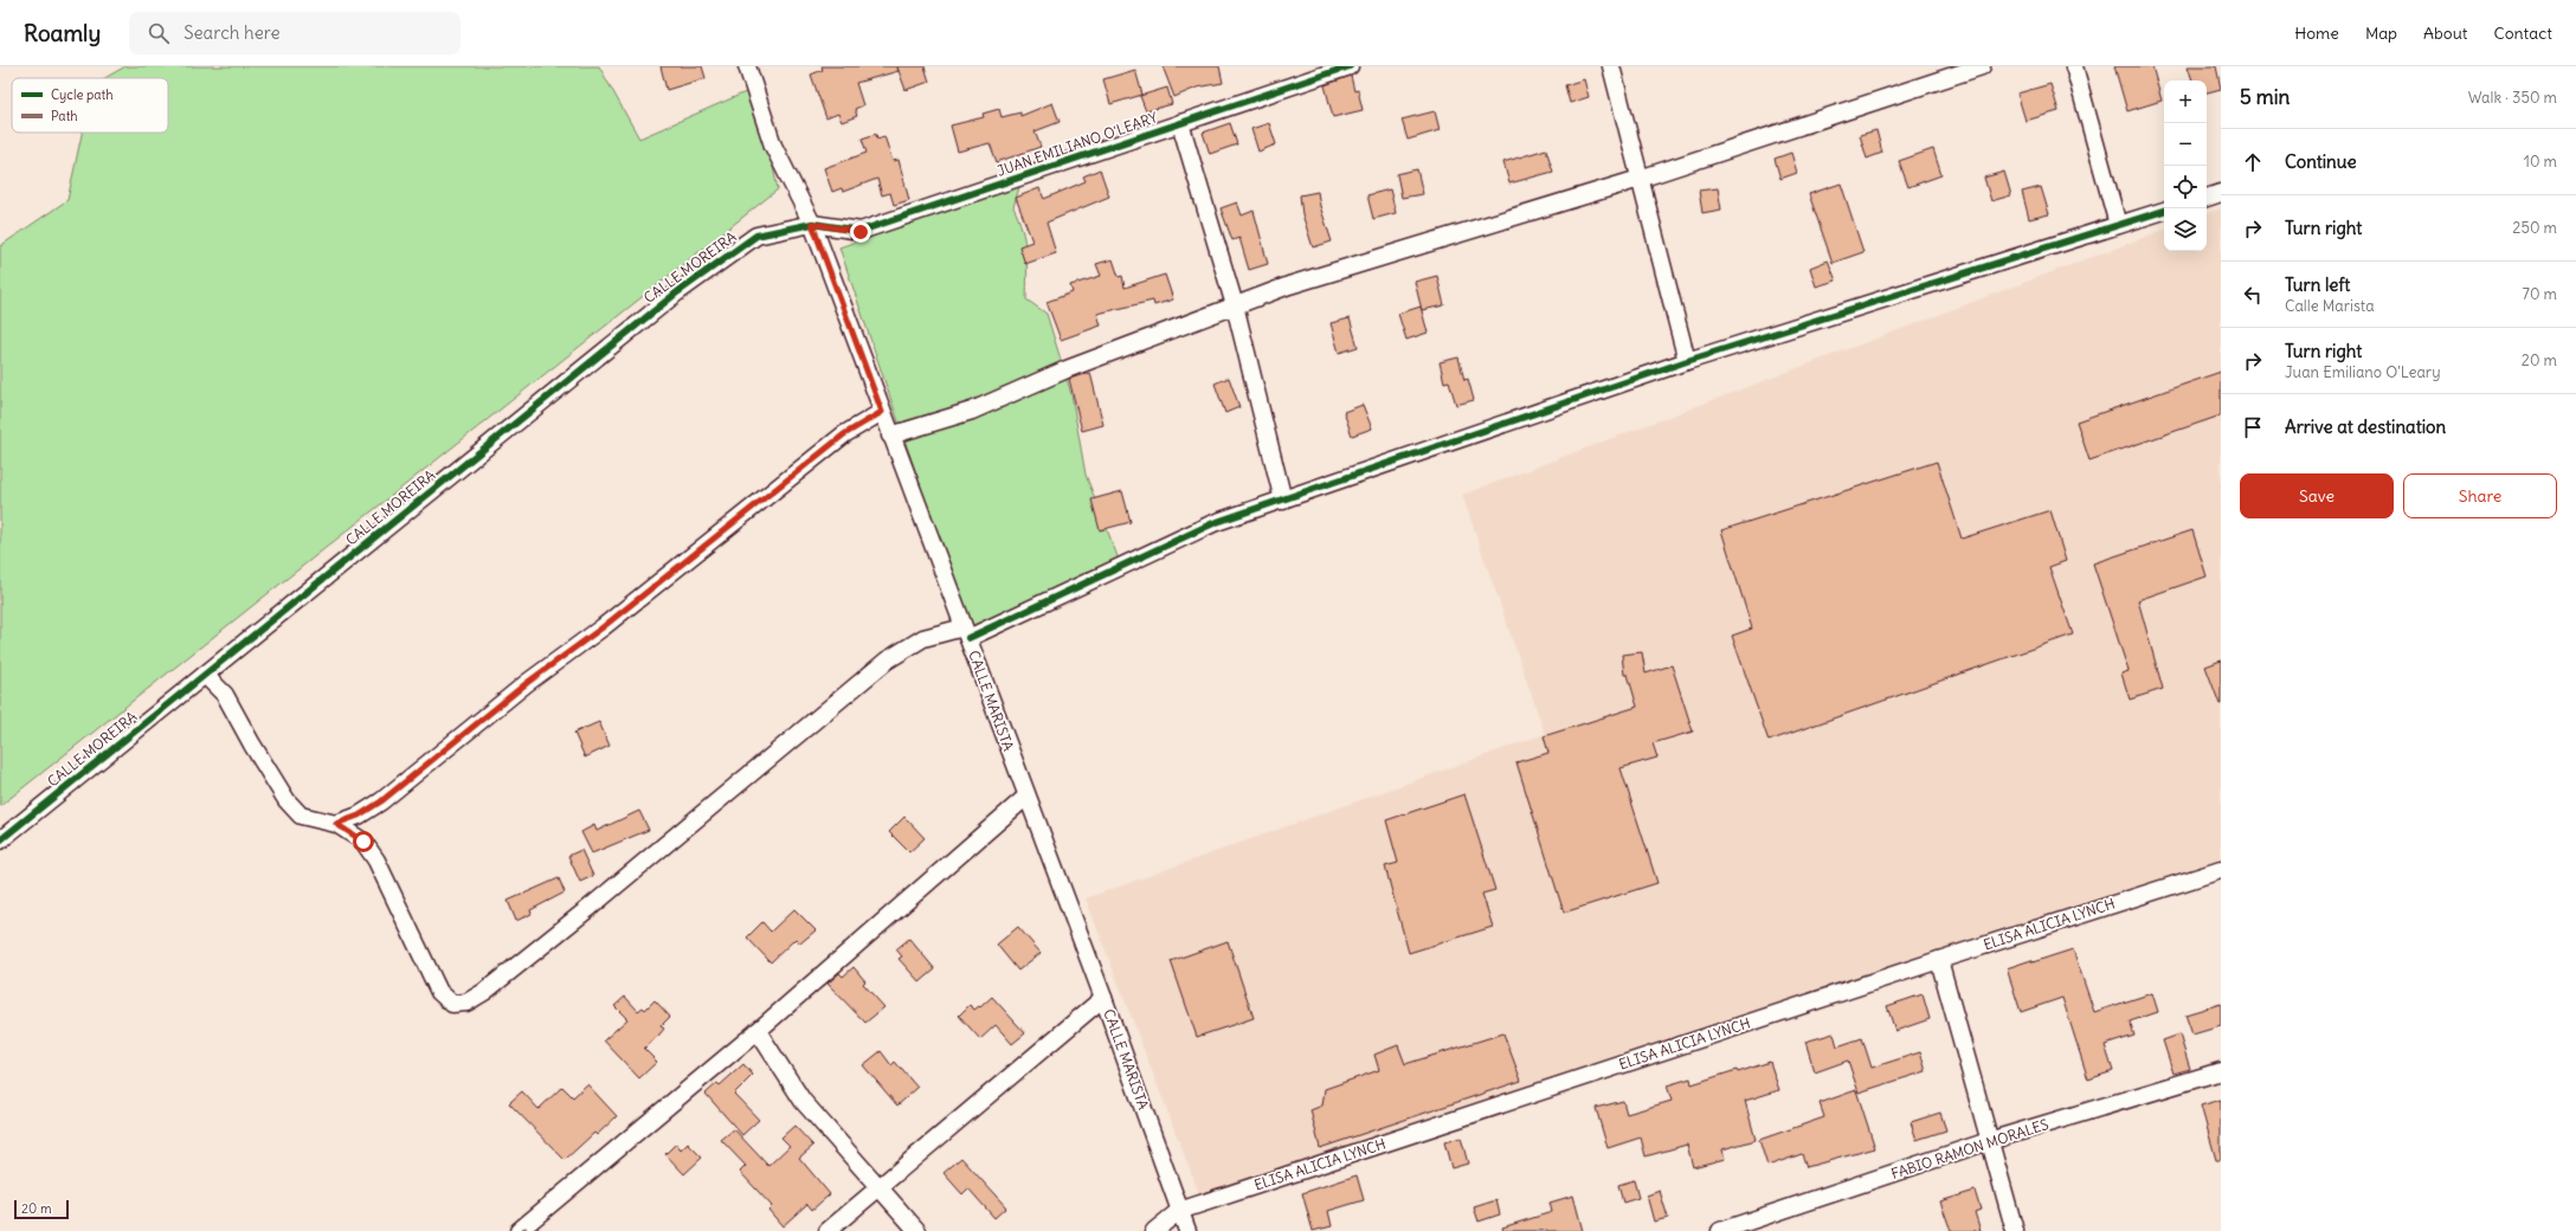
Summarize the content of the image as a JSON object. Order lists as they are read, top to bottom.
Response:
{
  "streets": {
    "street": [
      "JUAN EMILIANO O'LEARY",
      "CALLE MOREIRA",
      "CALLE MARISTA",
      "ELISA ALICIA LYNCH",
      "FABIO RAMON MORALES"
    ]
  },
  "crossings": [
    ["JUAN EMILIANO O'LEARY", "CALLE MOREIRA"],
    ["JUAN EMILIANO O'LEARY", "CALLE MARISTA"],
    ["CALLE MOREIRA", "CALLE MARISTA"],
    ["CALLE MARISTA", "ELISA ALICIA LYNCH"]
  ],
  "legend": ["Cycle path", "Path"],
  "scale_bar": "20 m",
  "page": {
    "header": "Roamly",
    "search": "Search here",
    "nav": [
      "Home",
      "Map",
      "About",
      "Contact"
    ],
    "heading": ["5 min", "Walk · 350 m"],
    "map_buttons": ["+", "−"],
    "list": [
      ["Continue", "10 m"],
      ["Turn right", "250 m"],
      ["Turn left", "Calle Marista", "70 m"],
      ["Turn right", "Juan Emiliano O'Leary", "20 m"],
      "Arrive at destination"
    ],
    "buttons": ["Save", "Share"],
    "scale": "20 m"
  }
}
